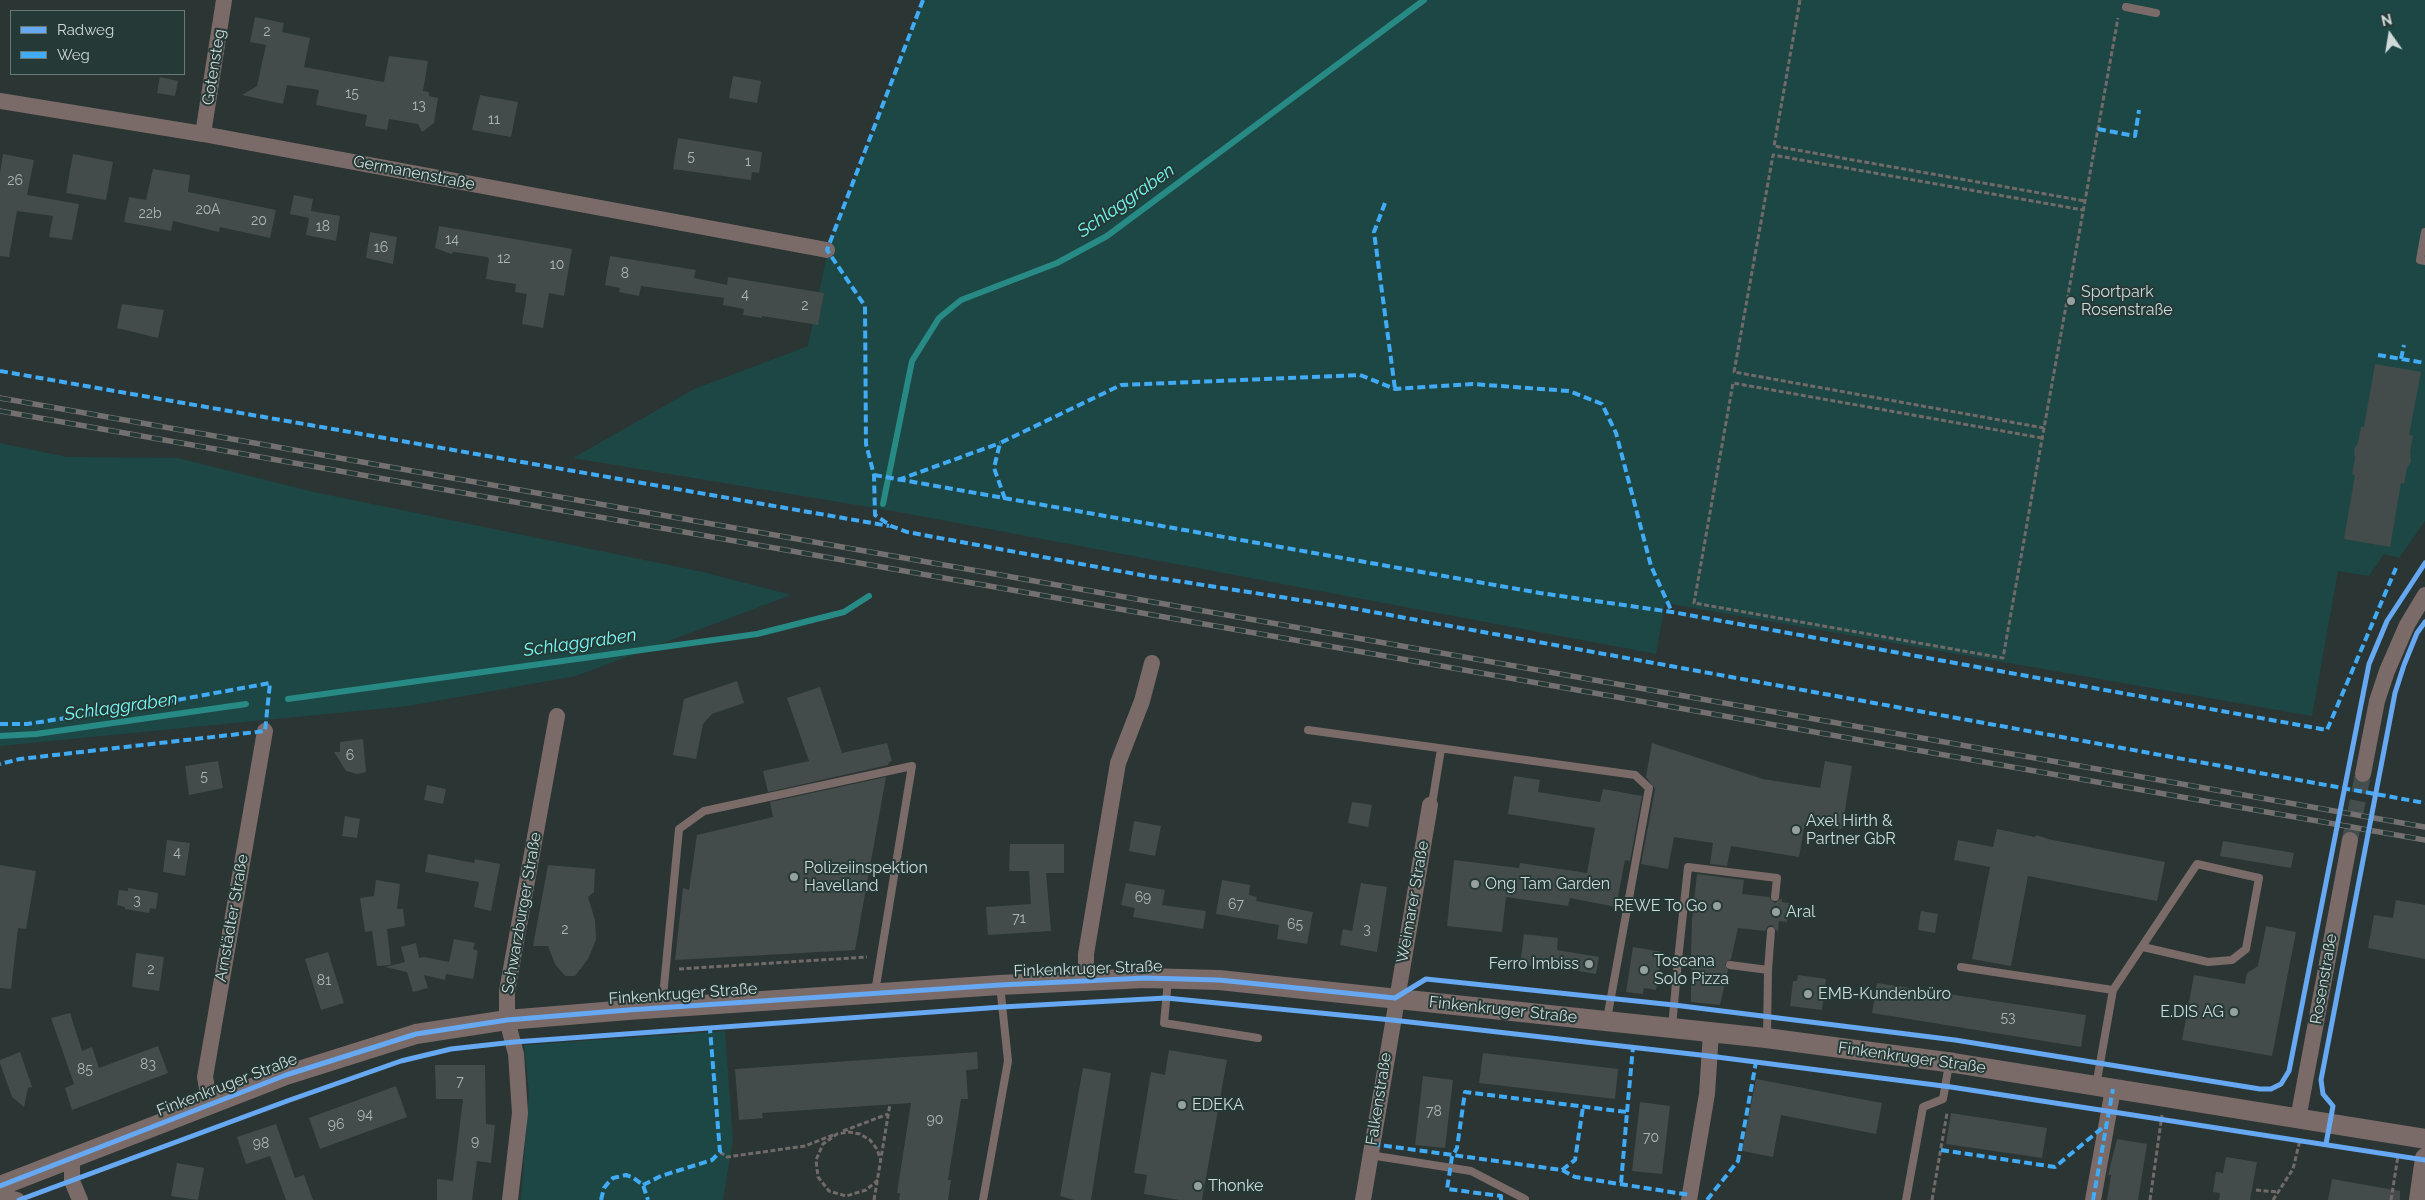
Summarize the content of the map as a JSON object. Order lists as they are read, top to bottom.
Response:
{
  "streets": {
    "street": [
      "Gotensteg",
      "Germanenstraße",
      "Weimarer Straße",
      "Schwarzburger Straße",
      "Arnstädter Straße",
      "Finkenkruger Straße",
      "Rosenstraße",
      "Falkenstraße"
    ]
  },
  "crossings": [
    ["Gotensteg", "Germanenstraße"],
    ["Weimarer Straße", "Finkenkruger Straße"],
    ["Weimarer Straße", "Falkenstraße"],
    ["Schwarzburger Straße", "Finkenkruger Straße"],
    ["Arnstädter Straße", "Finkenkruger Straße"],
    ["Finkenkruger Straße", "Rosenstraße"],
    ["Finkenkruger Straße", "Falkenstraße"]
  ],
  "water": ["Schlaggraben"],
  "places": [
    "Sportpark Rosenstraße",
    "Axel Hirth & Partner GbR",
    "Polizeiinspektion Havelland",
    "Ong Tam Garden",
    "REWE To Go",
    "Aral",
    "Ferro Imbiss",
    "Toscana Solo Pizza",
    "EMB-Kundenbüro",
    "E.DIS AG",
    "EDEKA",
    "Thonke"
  ],
  "house_numbers": [
    "2",
    "15",
    "13",
    "11",
    "5",
    "1",
    "26",
    "20A",
    "22b",
    "20",
    "18",
    "14",
    "16",
    "12",
    "10",
    "8",
    "4",
    "2",
    "6",
    "5",
    "4",
    "69",
    "3",
    "67",
    "71",
    "65",
    "2",
    "3",
    "2",
    "81",
    "53",
    "83",
    "85",
    "7",
    "78",
    "94",
    "90",
    "96",
    "70",
    "9",
    "98"
  ],
  "legend": ["Radweg", "Weg"],
  "north": "top"
}
